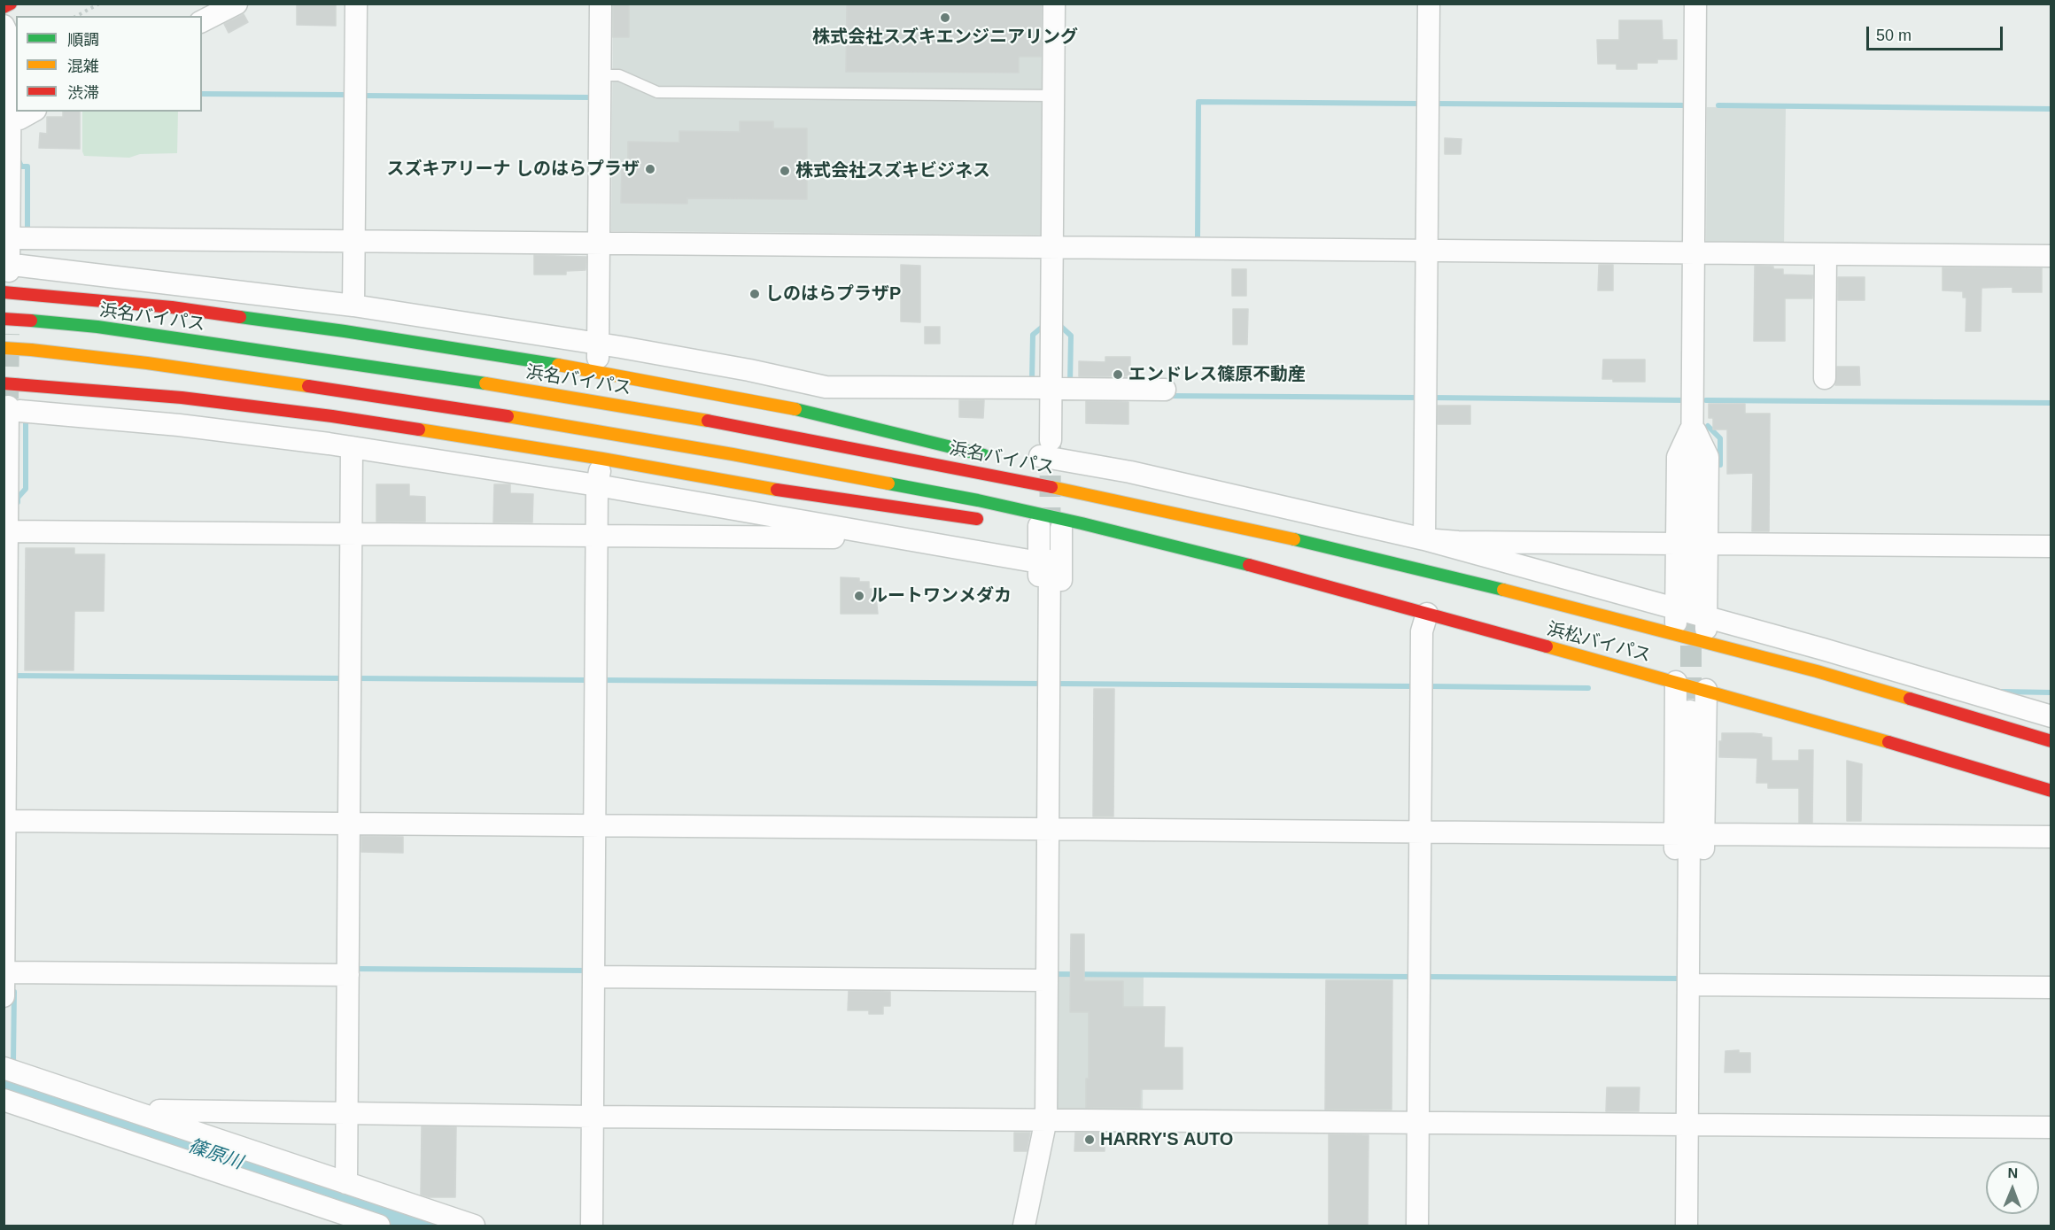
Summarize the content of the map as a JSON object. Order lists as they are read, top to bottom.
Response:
{
  "streets": {
    "highway": ["浜名バイパス", "浜松バイパス"]
  },
  "crossings": [
    ["浜名バイパス", "浜松バイパス"]
  ],
  "water": ["篠原川"],
  "places": [
    "株式会社スズキエンジニアリング",
    "スズキアリーナ しのはらプラザ",
    "株式会社スズキビジネス",
    "しのはらプラザP",
    "エンドレス篠原不動産",
    "ルートワンメダカ",
    "HARRY'S AUTO"
  ],
  "legend": ["順調", "混雑", "渋滞"],
  "scale_bar": "50 m",
  "north": "top"
}
